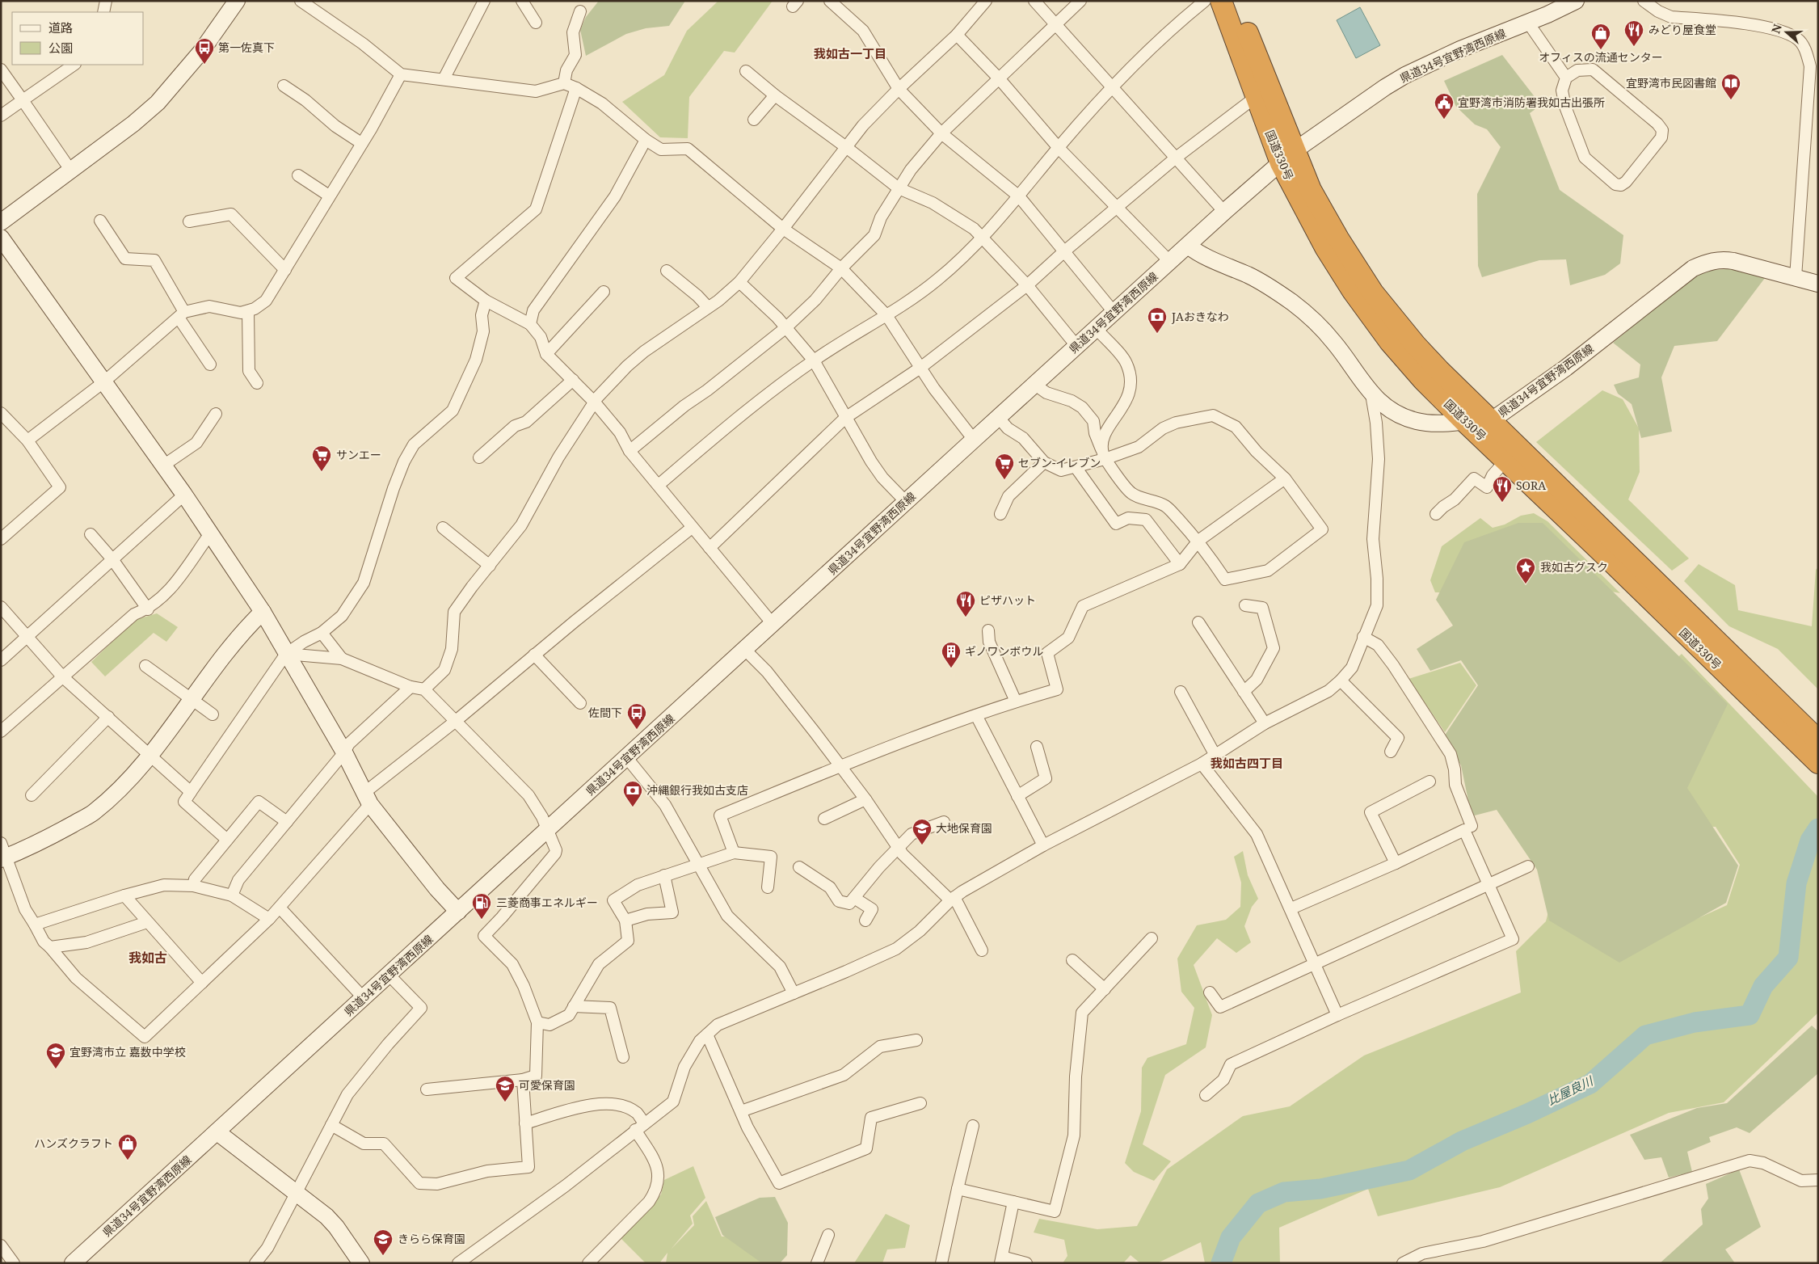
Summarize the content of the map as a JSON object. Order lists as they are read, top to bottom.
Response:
{
  "streets": {
    "highway": ["国道330号"],
    "main road": ["県道34号宜野湾西原線"]
  },
  "crossings": [
    ["県道34号宜野湾西原線", "国道330号"]
  ],
  "districts": ["我如古一丁目", "我如古四丁目", "我如古"],
  "water": ["比屋良川"],
  "places": {
    "restaurant": ["みどり屋食堂", "SORA", "ピザハット"],
    "shop": ["オフィスの流通センター", "ハンズクラフト"],
    "bus stop": ["第一佐真下", "佐間下"],
    "library": ["宜野湾市民図書館"],
    "public building": ["宜野湾市消防署我如古出張所"],
    "bank": ["JAおきなわ", "沖縄銀行我如古支店"],
    "supermarket": ["サンエー", "セブン-イレブン"],
    "place": ["我如古グスク"],
    "building": ["ギノワンボウル"],
    "school or university": [
      "大地保育園",
      "宜野湾市立 嘉数中学校",
      "可愛保育園",
      "きらら保育園"
    ],
    "fuel station": ["三菱商事エネルギー"]
  },
  "legend": ["道路", "公園"],
  "north": "left"
}
